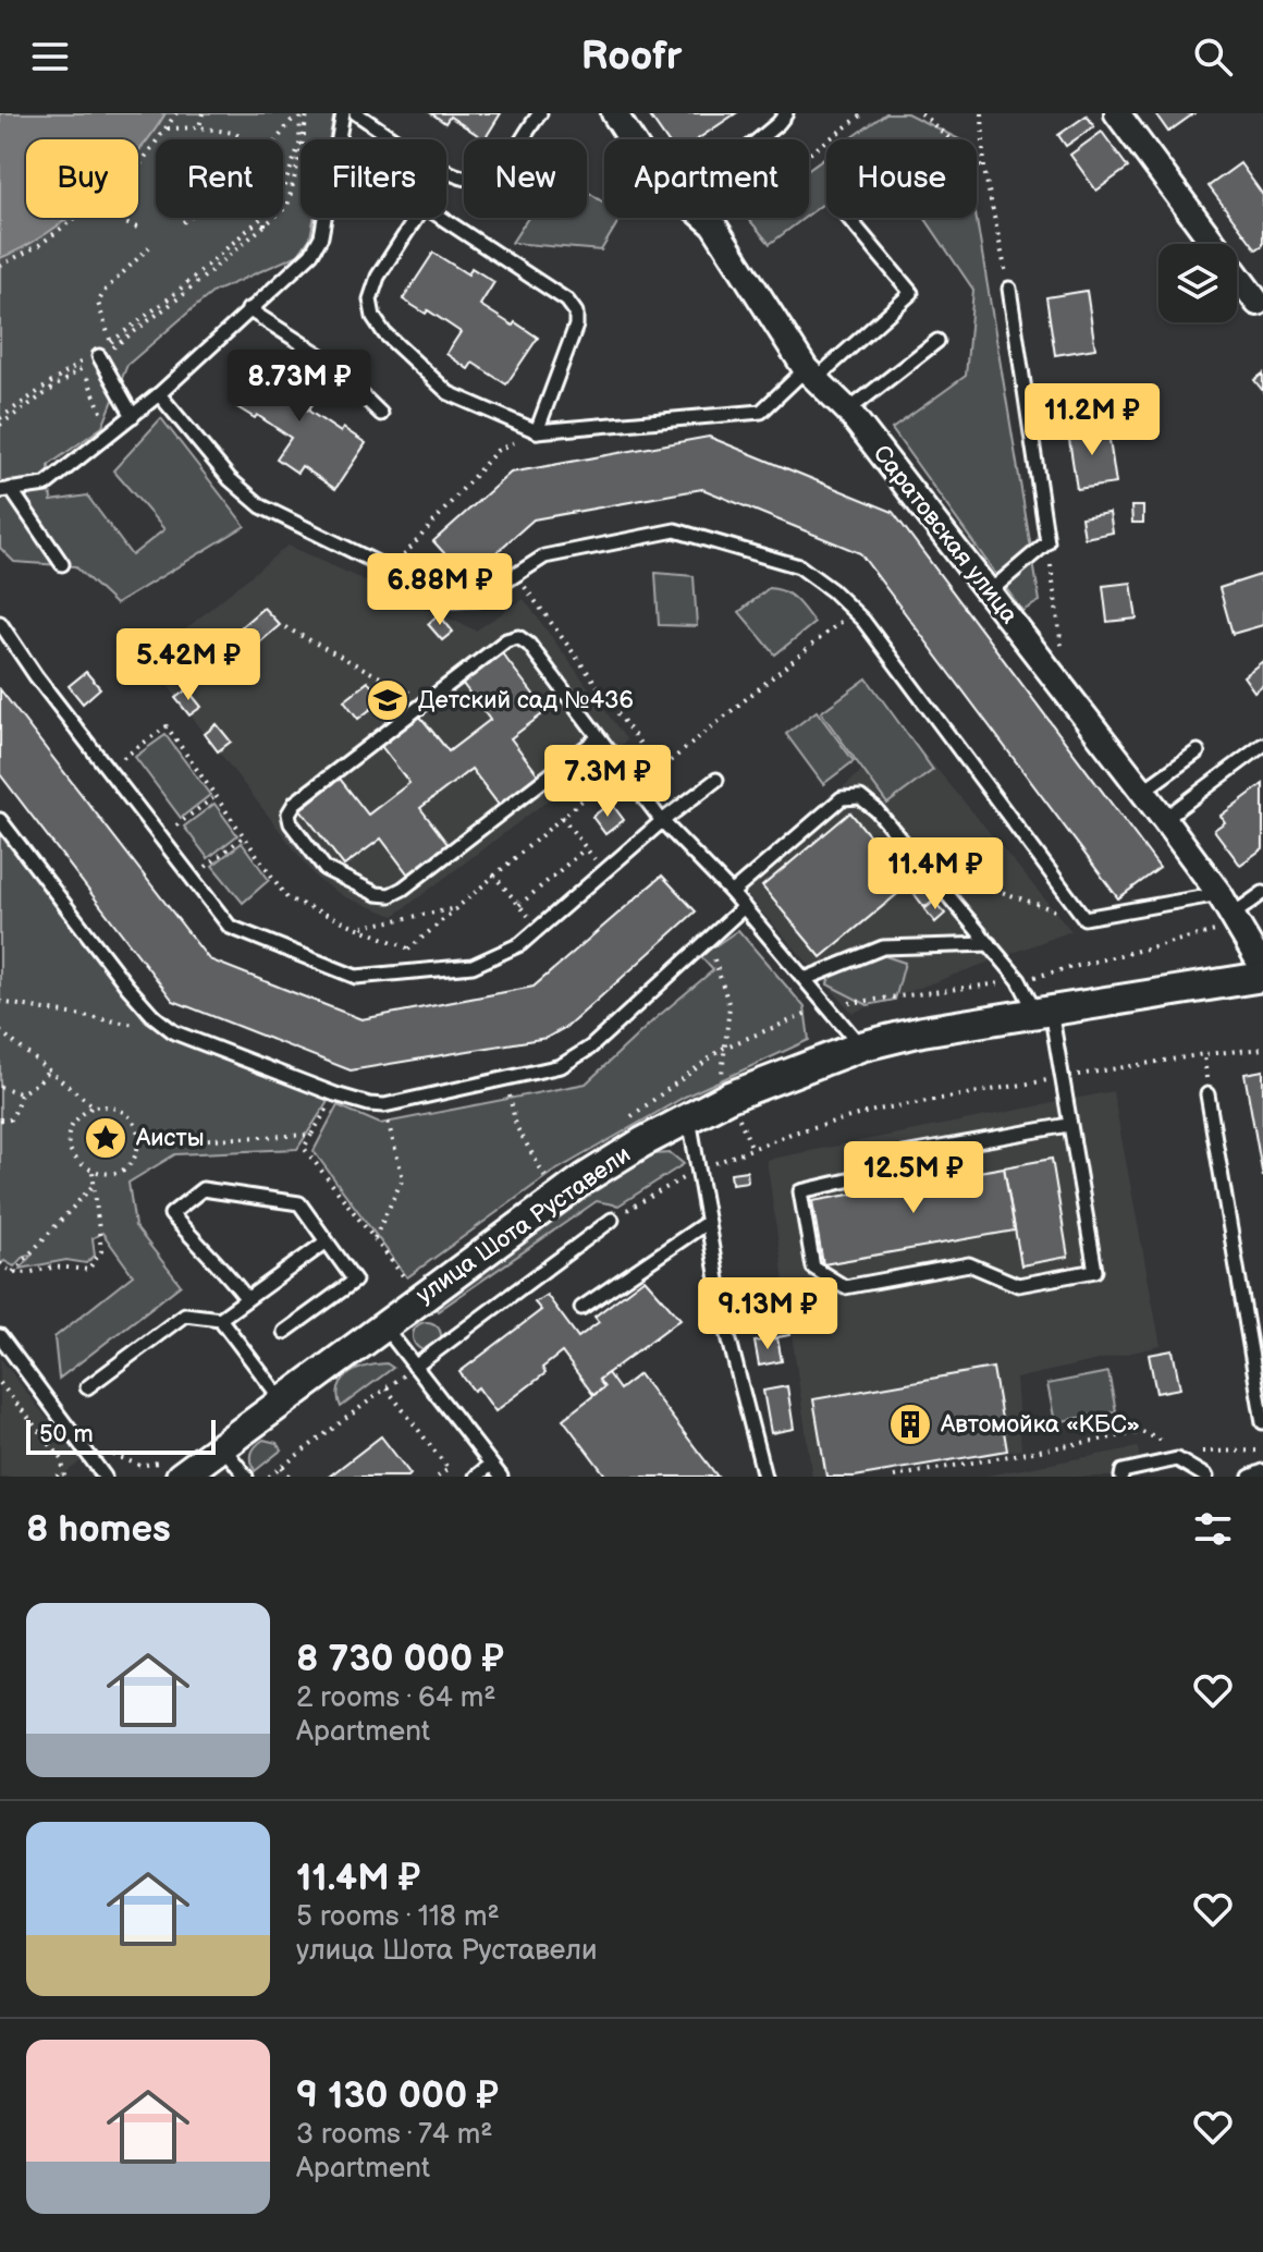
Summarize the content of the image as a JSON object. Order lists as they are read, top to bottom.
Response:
{
  "streets": {
    "street": ["Саратовская улица", "улица Шота Руставели"]
  },
  "places": {
    "school or university": ["Детский сад №436"],
    "place": ["Аисты"],
    "building": ["Автомойка «КБС»"]
  },
  "scale_bar": "50 m",
  "page": {
    "header": "Roofr",
    "chip": [
      "Buy",
      "Rent",
      "Filters",
      "New",
      "Apartment",
      "House"
    ],
    "price": [
      "8.73M ₽",
      "11.2M ₽",
      "6.88M ₽",
      "5.42M ₽",
      "7.3M ₽",
      "11.4M ₽",
      "12.5M ₽",
      "9.13M ₽"
    ],
    "scale": "50 m",
    "heading": "8 homes",
    "list": [
      {
        "name": "8 730 000 ₽",
        "note": "2 rooms · 64 m² · Apartment"
      },
      {
        "name": "11.4M ₽",
        "note": "5 rooms · 118 m² · улица Шота Руставели"
      },
      {
        "name": "9 130 000 ₽",
        "note": "3 rooms · 74 m² · Apartment"
      }
    ]
  }
}
